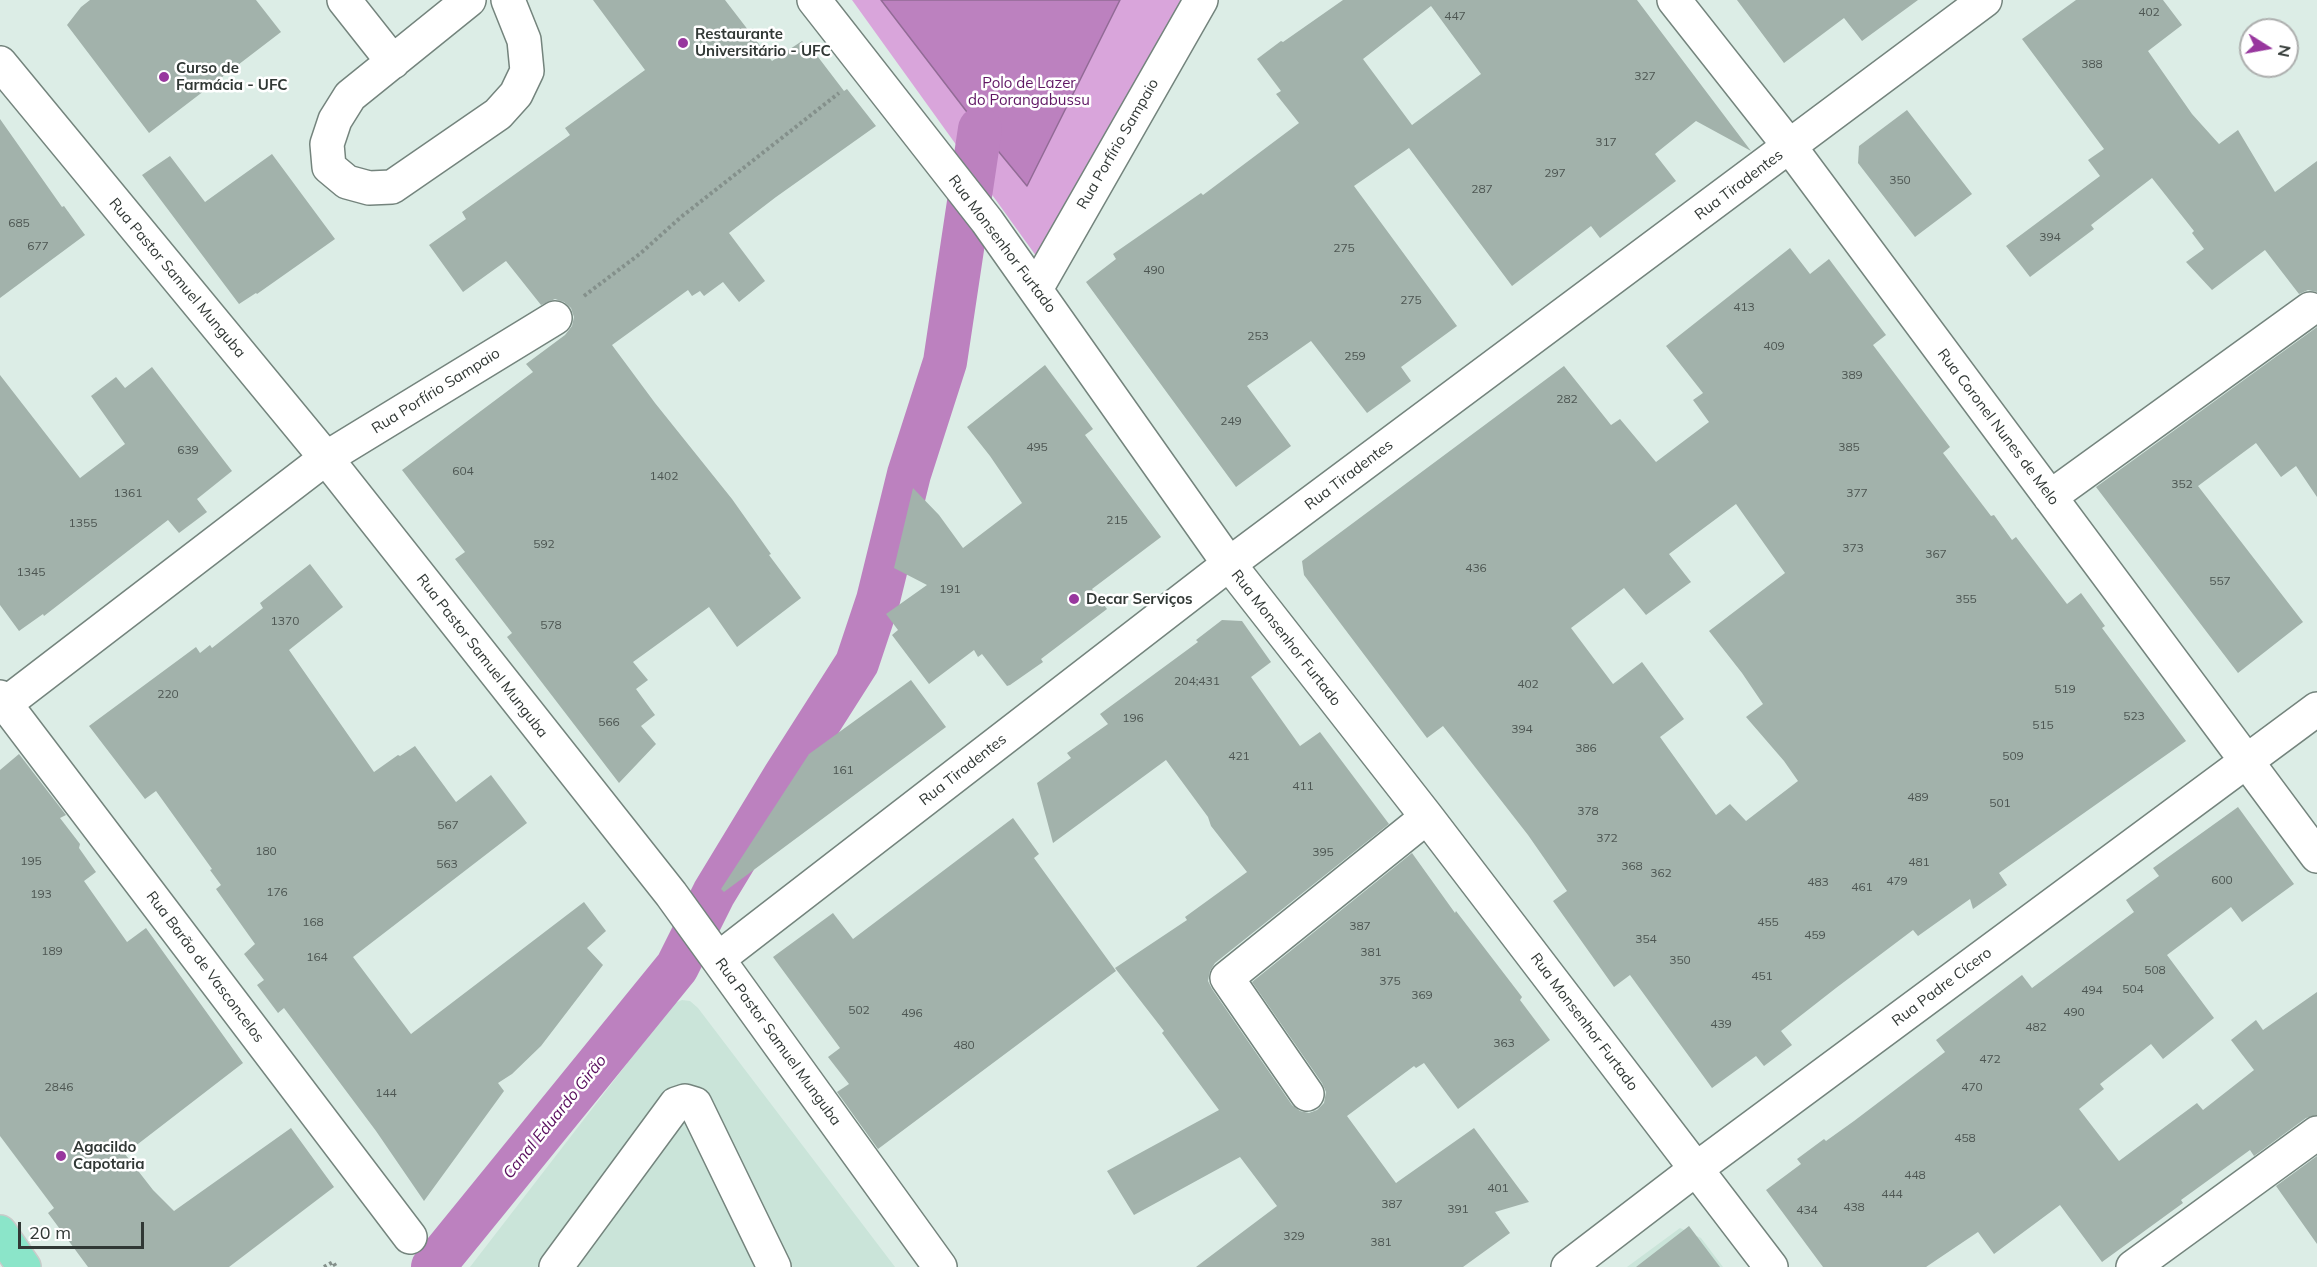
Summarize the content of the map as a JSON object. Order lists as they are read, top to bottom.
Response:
{
  "streets": {
    "street": [
      "Rua Porfírio Sampaio",
      "Rua Tiradentes",
      "Rua Monsenhor Furtado",
      "Rua Pastor Samuel Munguba",
      "Rua Coronel Nunes de Melo",
      "Rua Barão de Vasconcelos",
      "Rua Padre Cícero"
    ]
  },
  "crossings": [
    ["Rua Porfírio Sampaio", "Rua Monsenhor Furtado"],
    ["Rua Porfírio Sampaio", "Rua Pastor Samuel Munguba"],
    ["Rua Porfírio Sampaio", "Rua Barão de Vasconcelos"],
    ["Rua Tiradentes", "Rua Monsenhor Furtado"],
    ["Rua Tiradentes", "Rua Pastor Samuel Munguba"],
    ["Rua Tiradentes", "Rua Coronel Nunes de Melo"],
    ["Rua Monsenhor Furtado", "Rua Padre Cícero"],
    ["Rua Coronel Nunes de Melo", "Rua Padre Cícero"]
  ],
  "water": ["Canal Eduardo Girão"],
  "parks": ["Polo de Lazer do Porangabussu"],
  "places": [
    "Restaurante Universitário - UFC",
    "Curso de Farmácia - UFC",
    "Decar Serviços",
    "Agacildo Capotaria"
  ],
  "house_numbers": [
    "402",
    "447",
    "388",
    "327",
    "317",
    "297",
    "350",
    "287",
    "685",
    "394",
    "677",
    "275",
    "490",
    "275",
    "413",
    "253",
    "409",
    "259",
    "389",
    "282",
    "249",
    "495",
    "385",
    "639",
    "604",
    "1402",
    "352",
    "1361",
    "377",
    "215",
    "1355",
    "592",
    "373",
    "367",
    "436",
    "1345",
    "557",
    "191",
    "355",
    "1370",
    "578",
    "204;431",
    "402",
    "519",
    "220",
    "523",
    "196",
    "566",
    "515",
    "394",
    "386",
    "421",
    "509",
    "161",
    "411",
    "489",
    "501",
    "378",
    "567",
    "372",
    "180",
    "395",
    "195",
    "481",
    "563",
    "368",
    "362",
    "600",
    "479",
    "483",
    "461",
    "176",
    "193",
    "168",
    "455",
    "387",
    "459",
    "354",
    "189",
    "381",
    "164",
    "350",
    "508",
    "451",
    "375",
    "504",
    "494",
    "369",
    "502",
    "490",
    "496",
    "439",
    "482",
    "363",
    "480",
    "472",
    "2846",
    "470",
    "144",
    "458",
    "448",
    "401",
    "444",
    "387",
    "438",
    "391",
    "434",
    "329",
    "381"
  ],
  "scale_bar": "20 m",
  "north": "right"
}
